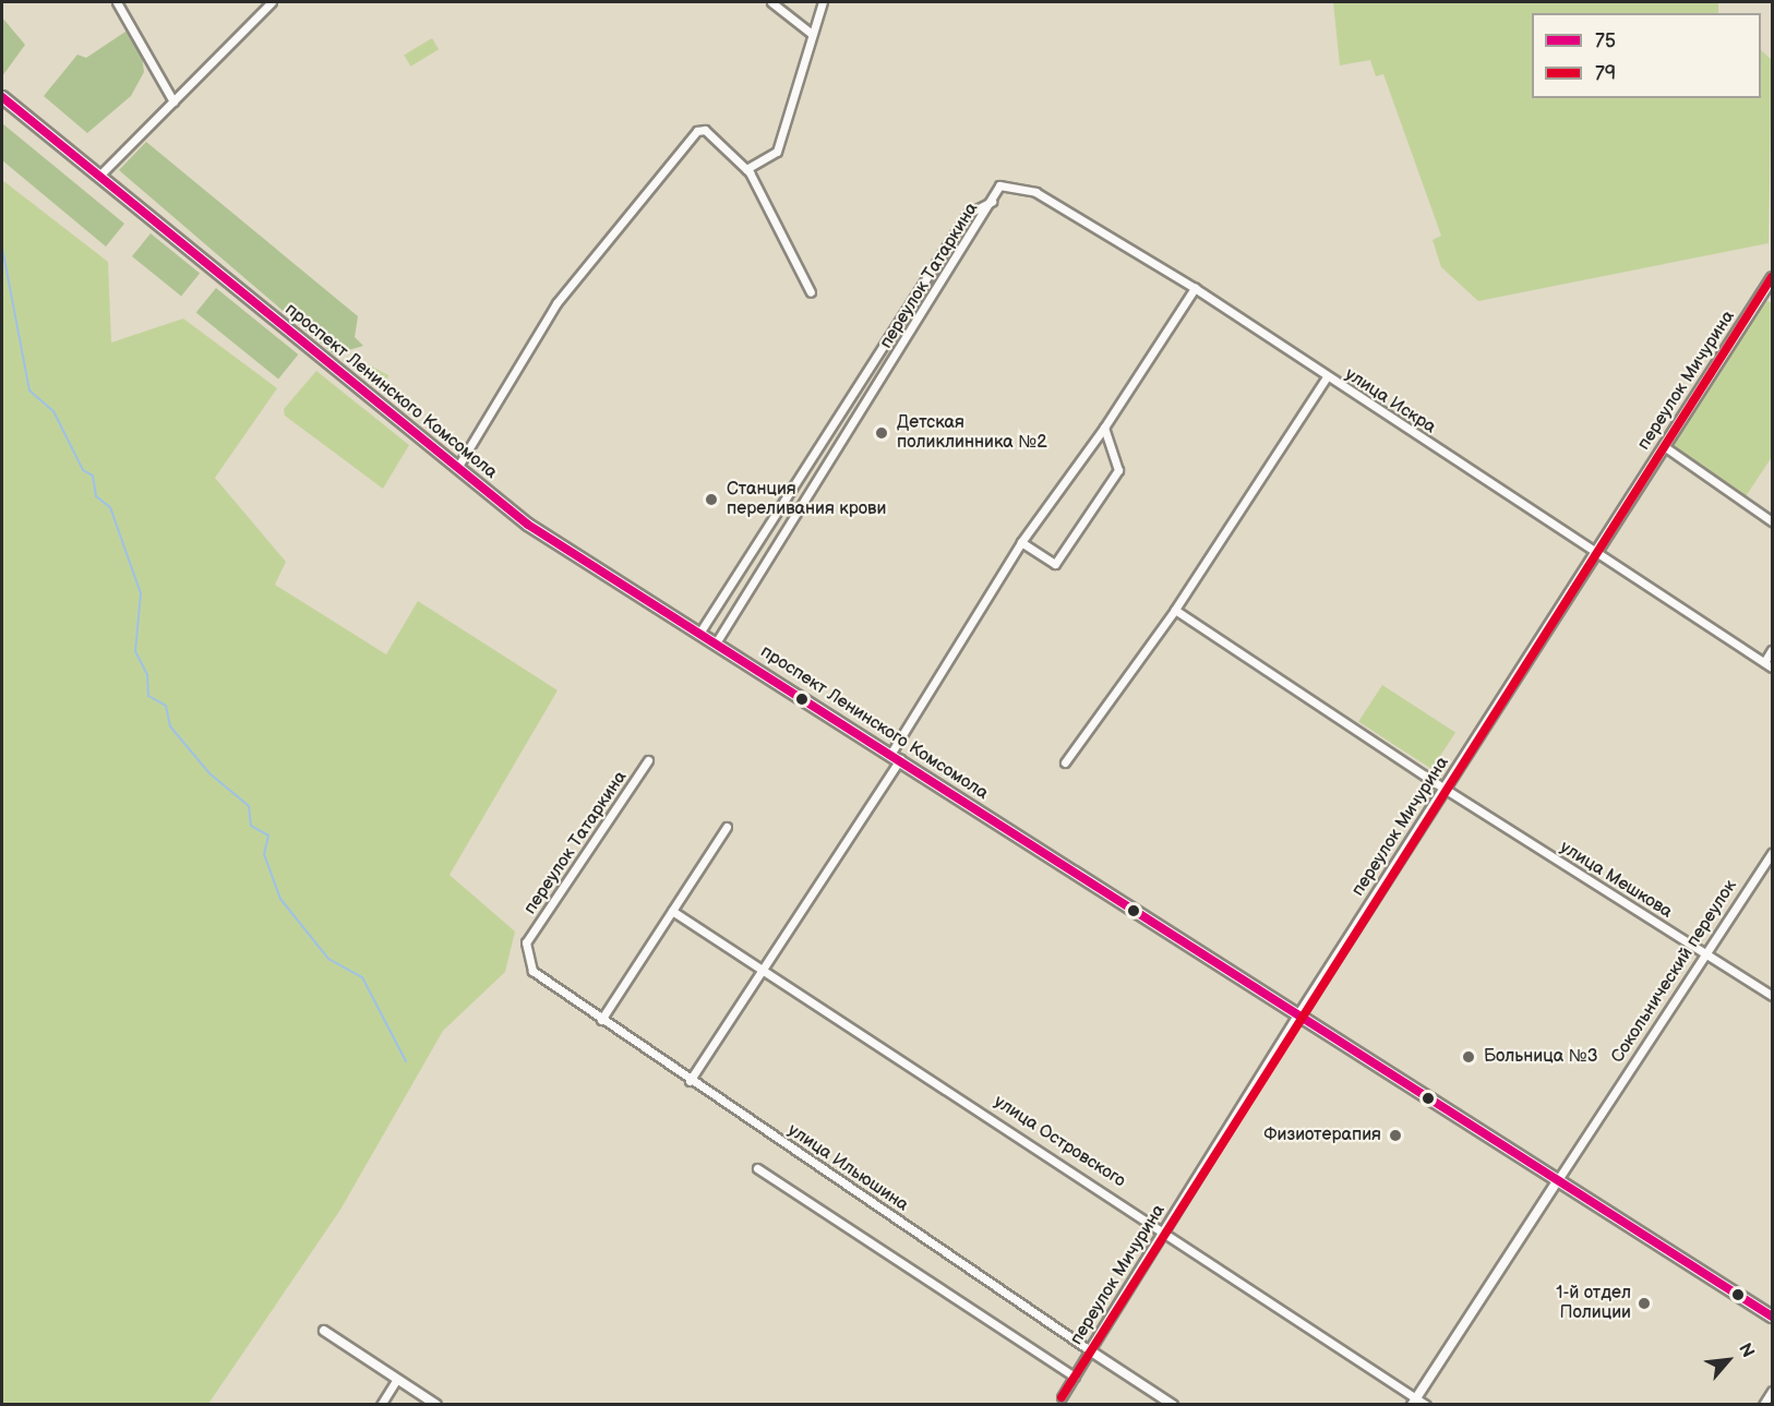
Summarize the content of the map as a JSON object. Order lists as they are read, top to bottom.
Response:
{
  "streets": {
    "main road": ["переулок Мичурина", "проспект Ленинского Комсомола"],
    "street": [
      "переулок Татаркина",
      "улица Искра",
      "улица Мешкова",
      "Сокольнический переулок",
      "улица Островского",
      "улица Ильюшина"
    ]
  },
  "crossings": [
    ["переулок Татаркина", "проспект Ленинского Комсомола"],
    ["переулок Татаркина", "улица Искра"],
    ["переулок Татаркина", "улица Ильюшина"],
    ["переулок Мичурина", "проспект Ленинского Комсомола"],
    ["переулок Мичурина", "улица Искра"],
    ["переулок Мичурина", "улица Мешкова"],
    ["переулок Мичурина", "улица Островского"],
    ["переулок Мичурина", "улица Ильюшина"],
    ["проспект Ленинского Комсомола", "Сокольнический переулок"],
    ["улица Мешкова", "Сокольнический переулок"],
    ["Сокольнический переулок", "улица Островского"]
  ],
  "places": [
    "Детская поликлинника №2",
    "Станция переливания крови",
    "Больница №3",
    "Физиотерапия",
    "1-й отдел Полиции"
  ],
  "lines": ["transit line 75", "transit line 79"],
  "legend": ["75", "79"],
  "north": "top right"
}
